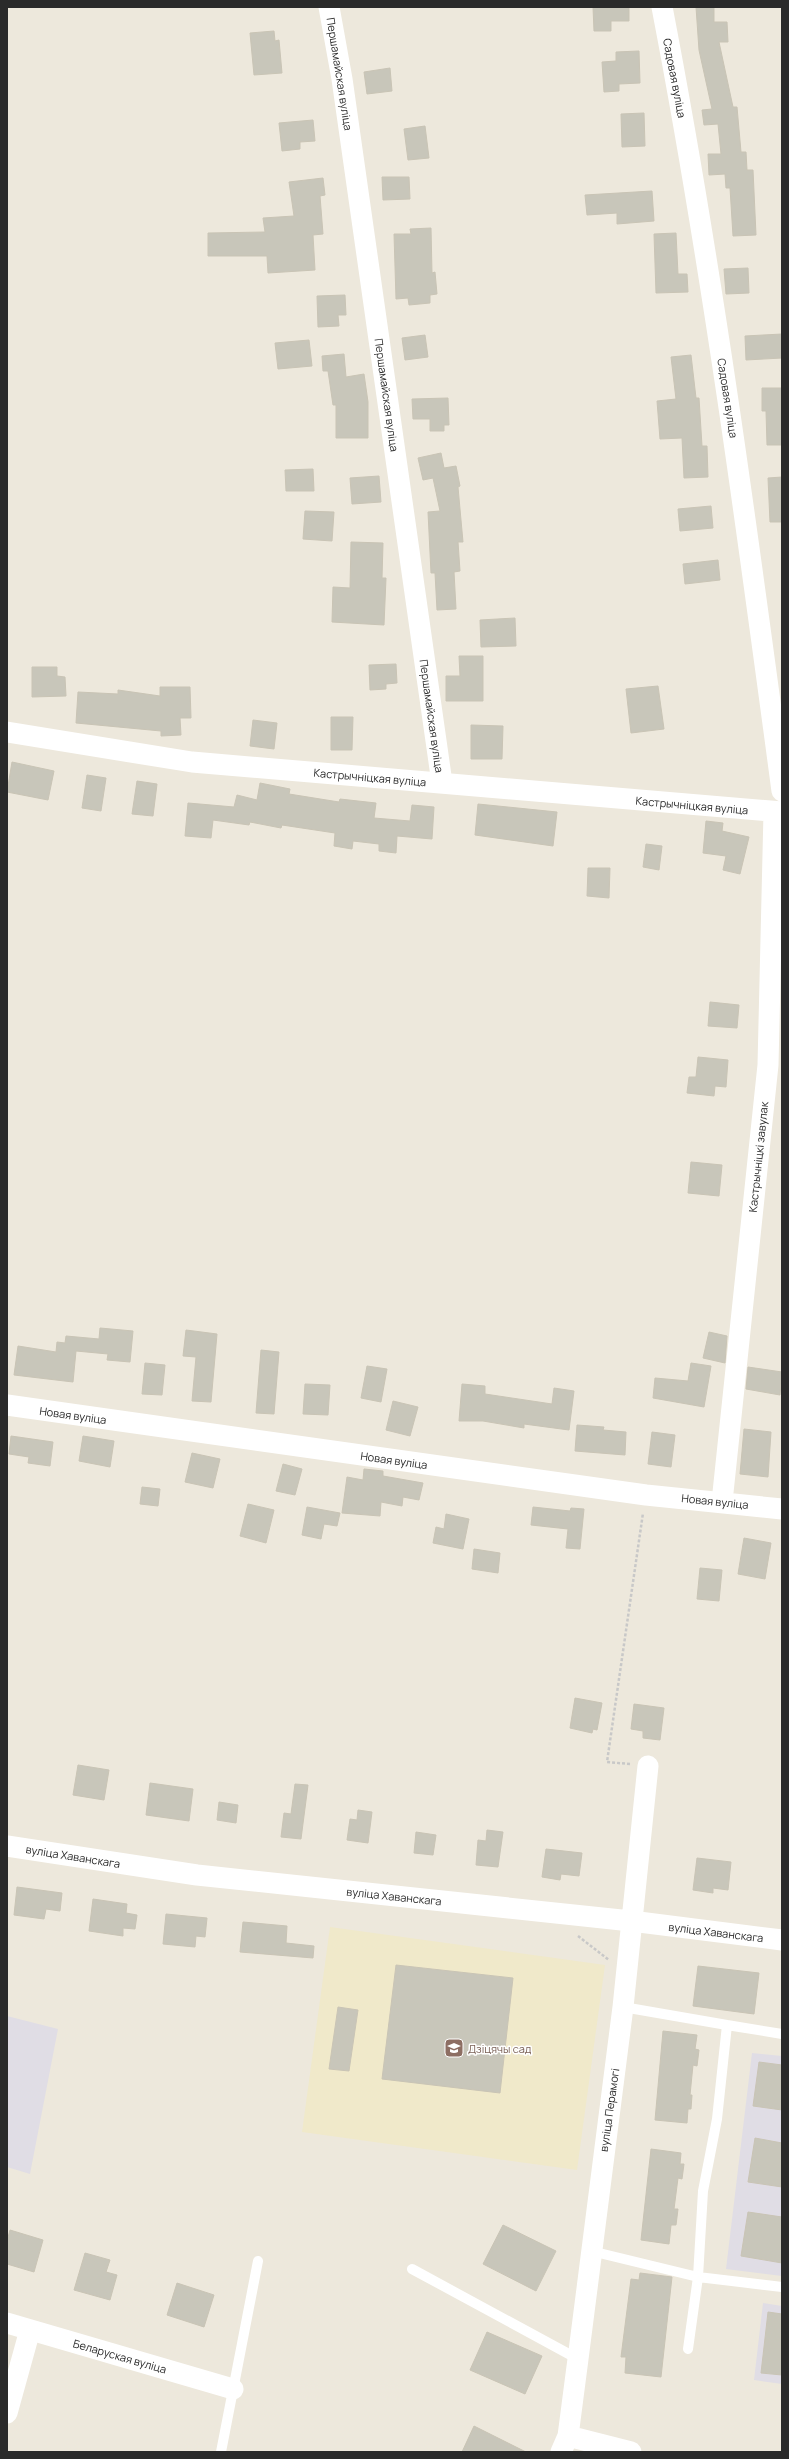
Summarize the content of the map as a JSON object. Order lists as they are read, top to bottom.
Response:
{
  "streets": {
    "street": [
      "Першамайская вуліца",
      "Садовая вуліца",
      "Кастрычніцкая вуліца",
      "Кастрычніцкі завулак",
      "Новая вуліца",
      "вуліца Хаванскага",
      "вуліца Перамогі",
      "Беларуская вуліца"
    ]
  },
  "crossings": [
    ["Першамайская вуліца", "Кастрычніцкая вуліца"],
    ["Кастрычніцкая вуліца", "Кастрычніцкі завулак"],
    ["Кастрычніцкі завулак", "Новая вуліца"],
    ["вуліца Хаванскага", "вуліца Перамогі"]
  ],
  "places": {
    "school or university": ["Дзіцячы сад"]
  }
}
